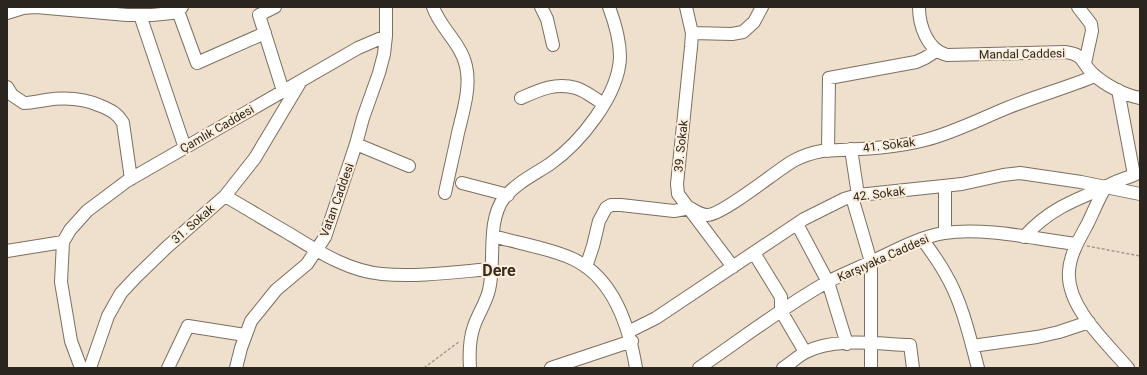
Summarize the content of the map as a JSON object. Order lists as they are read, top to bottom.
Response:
{
  "streets": {
    "street": [
      "Mandal Caddesi",
      "Çamlık Caddesi",
      "41. Sokak",
      "39. Sokak",
      "42. Sokak",
      "Vatan Caddesi",
      "31. Sokak",
      "Karşıyaka Caddesi"
    ]
  },
  "crossings": [
    ["Mandal Caddesi", "41. Sokak"],
    ["Çamlık Caddesi", "Vatan Caddesi"],
    ["Çamlık Caddesi", "31. Sokak"],
    ["41. Sokak", "39. Sokak"],
    ["39. Sokak", "42. Sokak"]
  ],
  "districts": ["Dere"]
}
